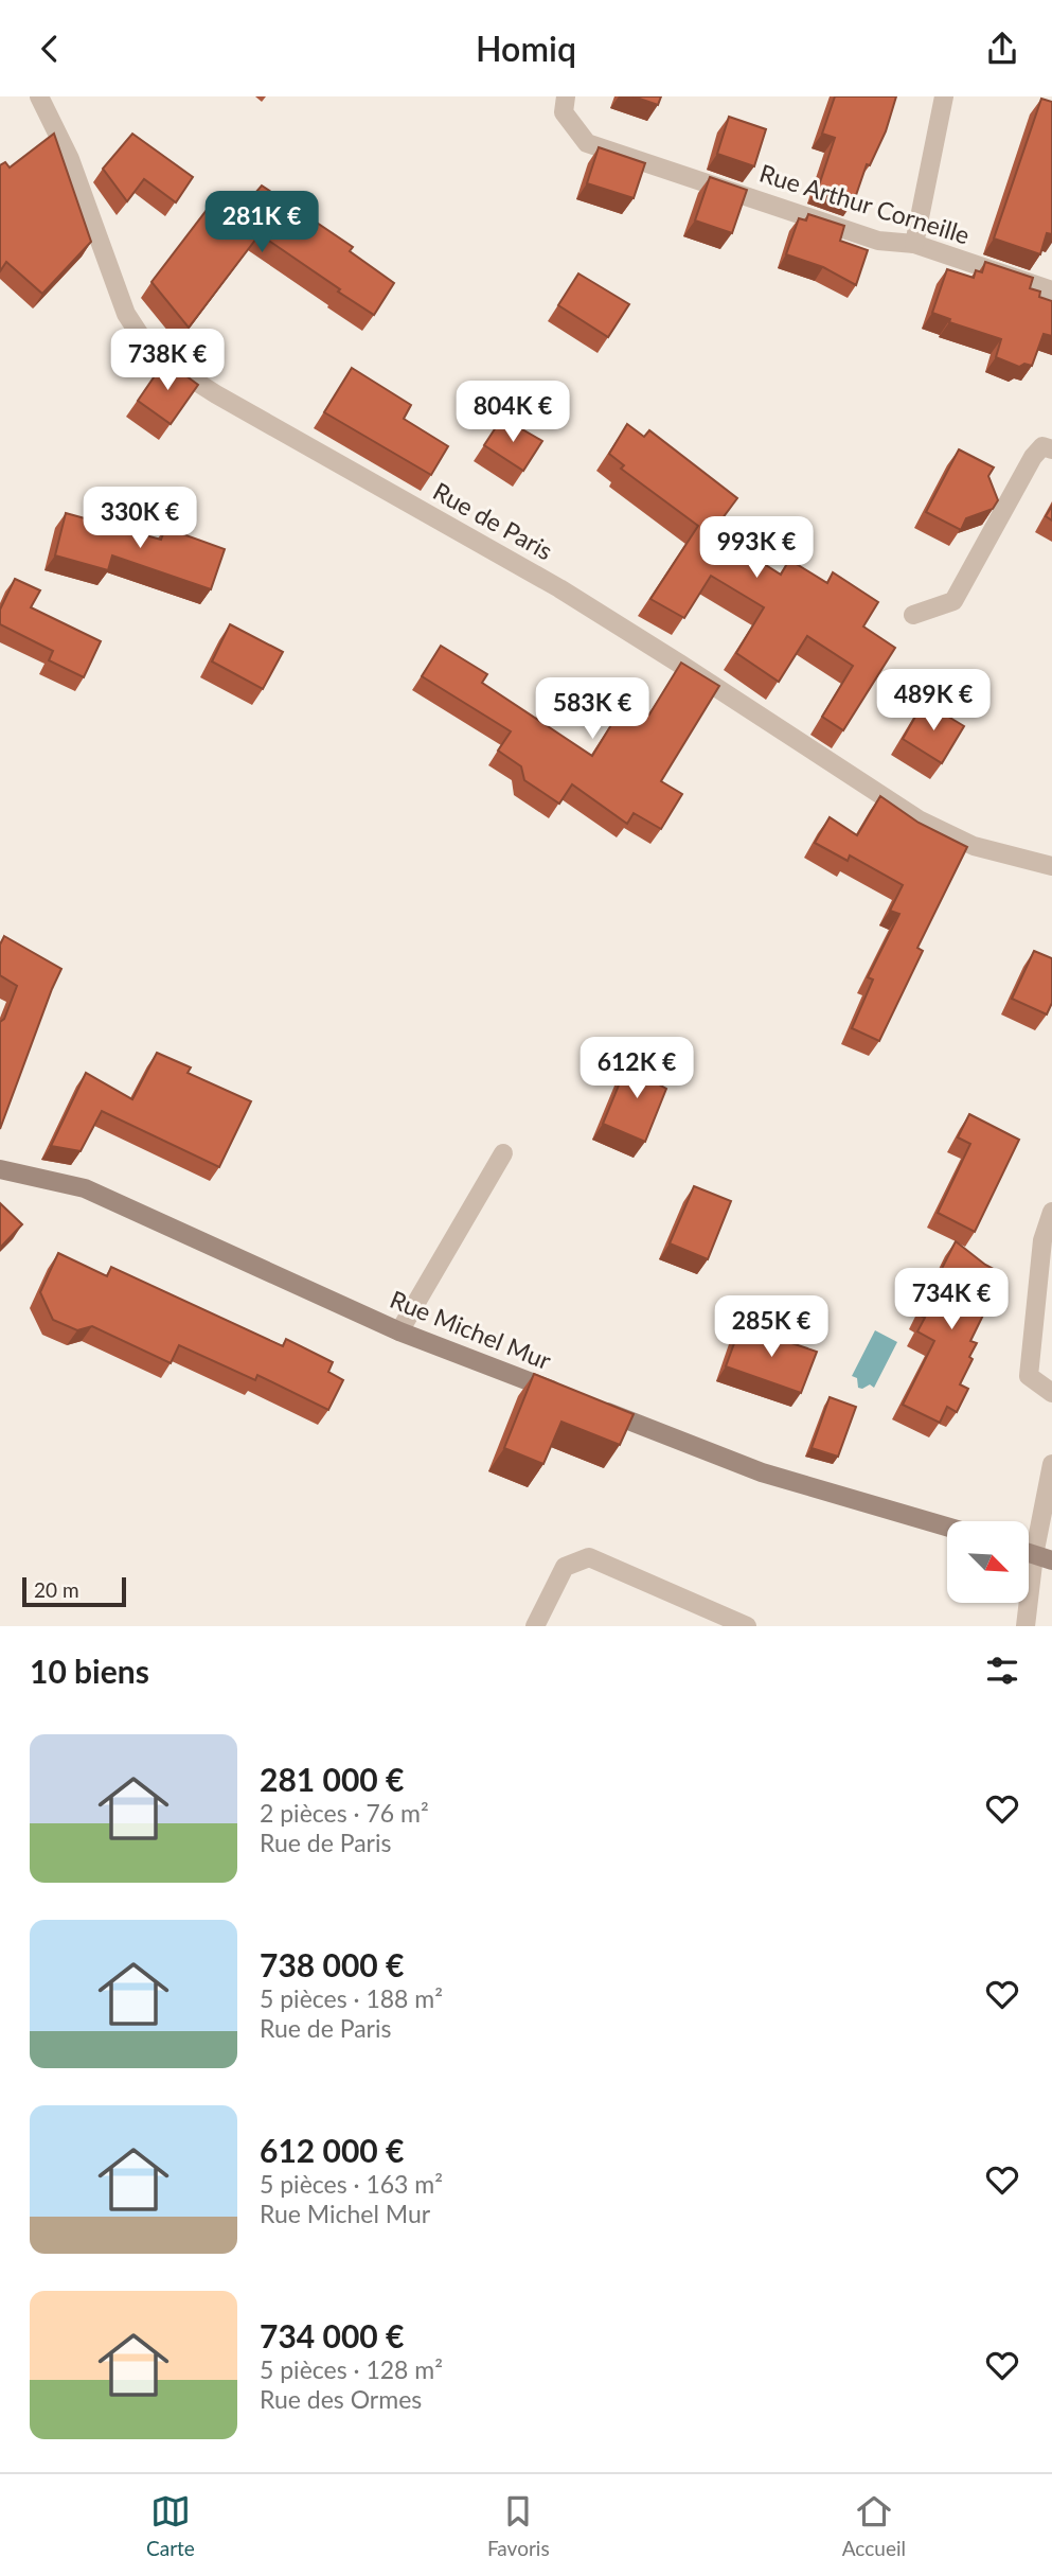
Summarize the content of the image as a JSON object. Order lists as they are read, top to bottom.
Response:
{
  "streets": {
    "street": ["Rue Arthur Corneille", "Rue de Paris", "Rue Michel Mur"]
  },
  "scale_bar": "20 m",
  "north": "bottom right",
  "page": {
    "header": "Homiq",
    "price": [
      "281K €",
      "738K €",
      "804K €",
      "330K €",
      "993K €",
      "489K €",
      "583K €",
      "612K €",
      "734K €",
      "285K €"
    ],
    "scale": "20 m",
    "heading": "10 biens",
    "list": [
      {
        "name": "281 000 €",
        "note": "2 pièces · 76 m² · Rue de Paris"
      },
      {
        "name": "738 000 €",
        "note": "5 pièces · 188 m² · Rue de Paris"
      },
      {
        "name": "612 000 €",
        "note": "5 pièces · 163 m² · Rue Michel Mur"
      },
      {
        "name": "734 000 €",
        "note": "5 pièces · 128 m² · Rue des Ormes"
      }
    ],
    "tabs": ["Carte", "Favoris", "Accueil"]
  }
}
